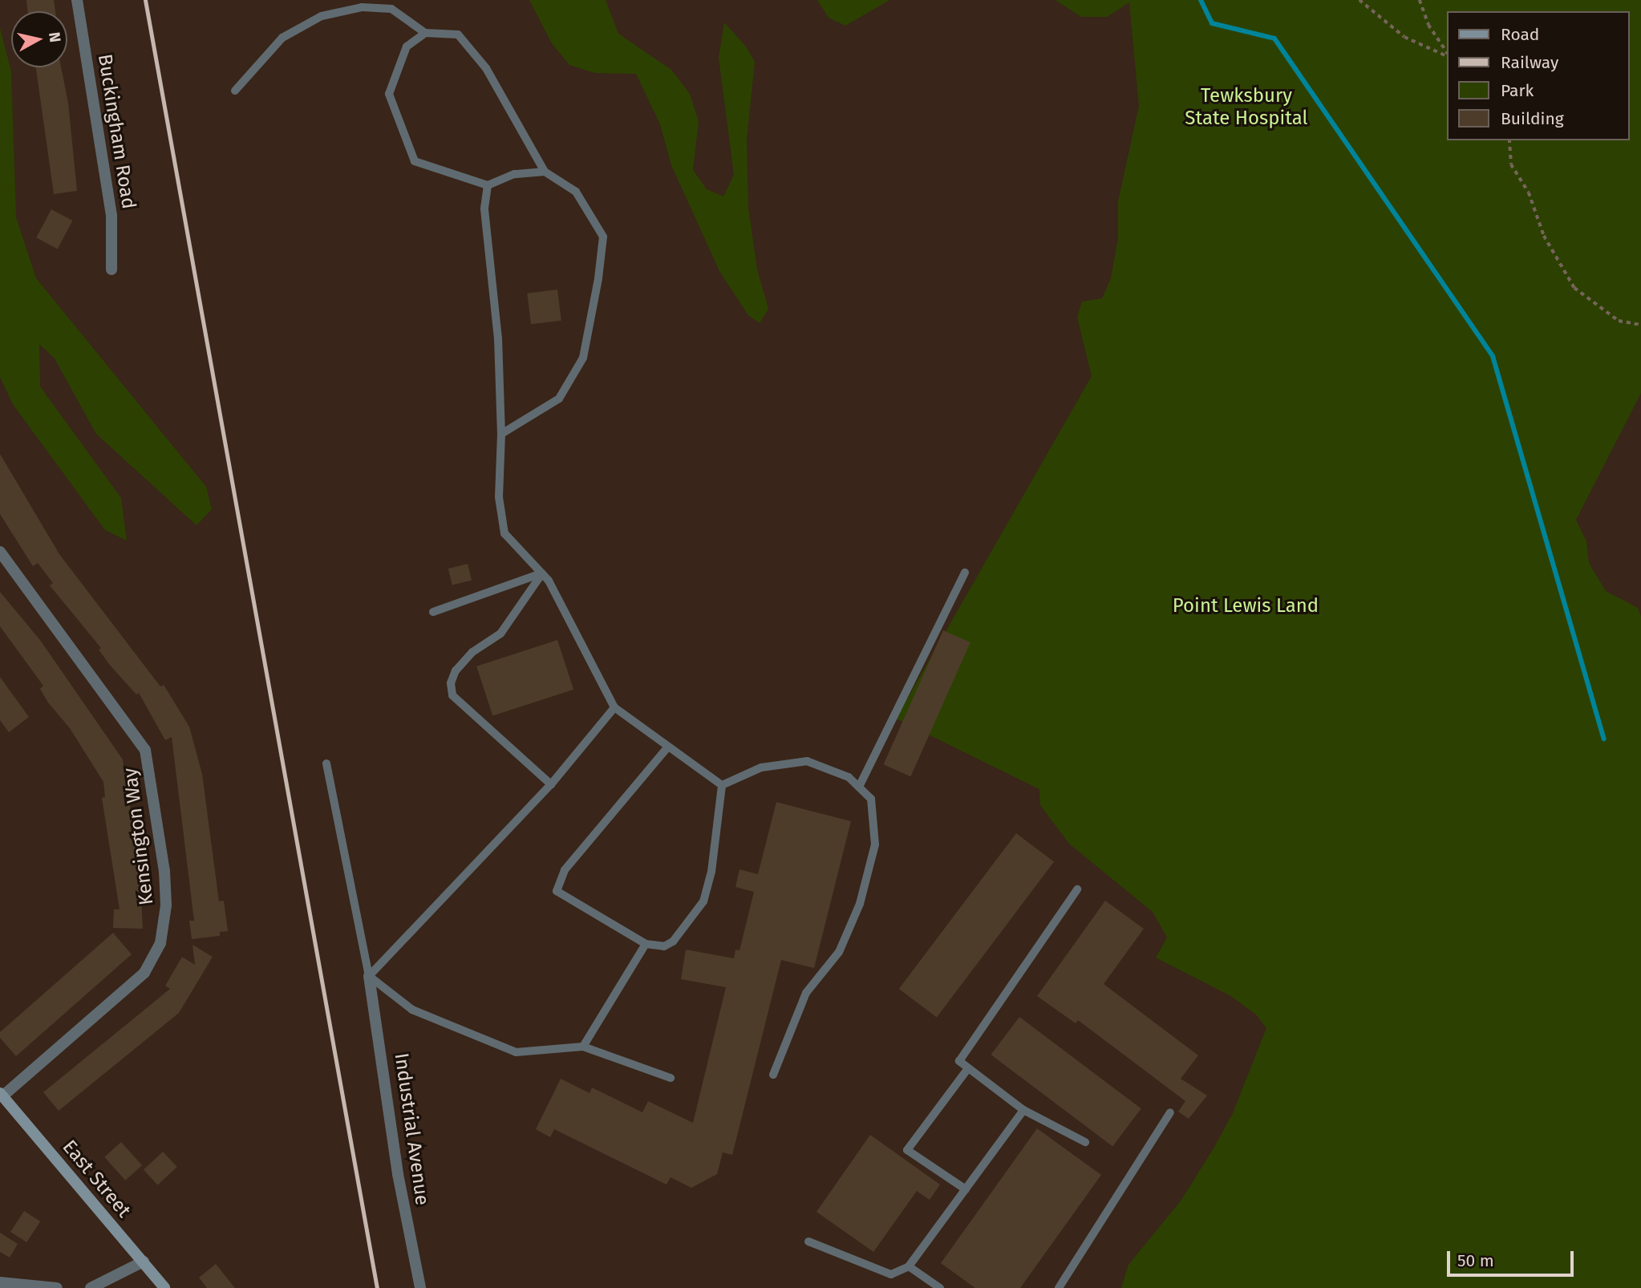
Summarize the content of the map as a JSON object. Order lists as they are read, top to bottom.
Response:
{
  "streets": {
    "main road": ["East Street"],
    "street": ["Buckingham Road", "Kensington Way", "Industrial Avenue"]
  },
  "crossings": [
    ["Kensington Way", "East Street"]
  ],
  "parks": ["Tewksbury State Hospital", "Point Lewis Land"],
  "legend": [
    "Road",
    "Railway",
    "Park",
    "Building"
  ],
  "scale_bar": "50 m",
  "north": "right"
}
